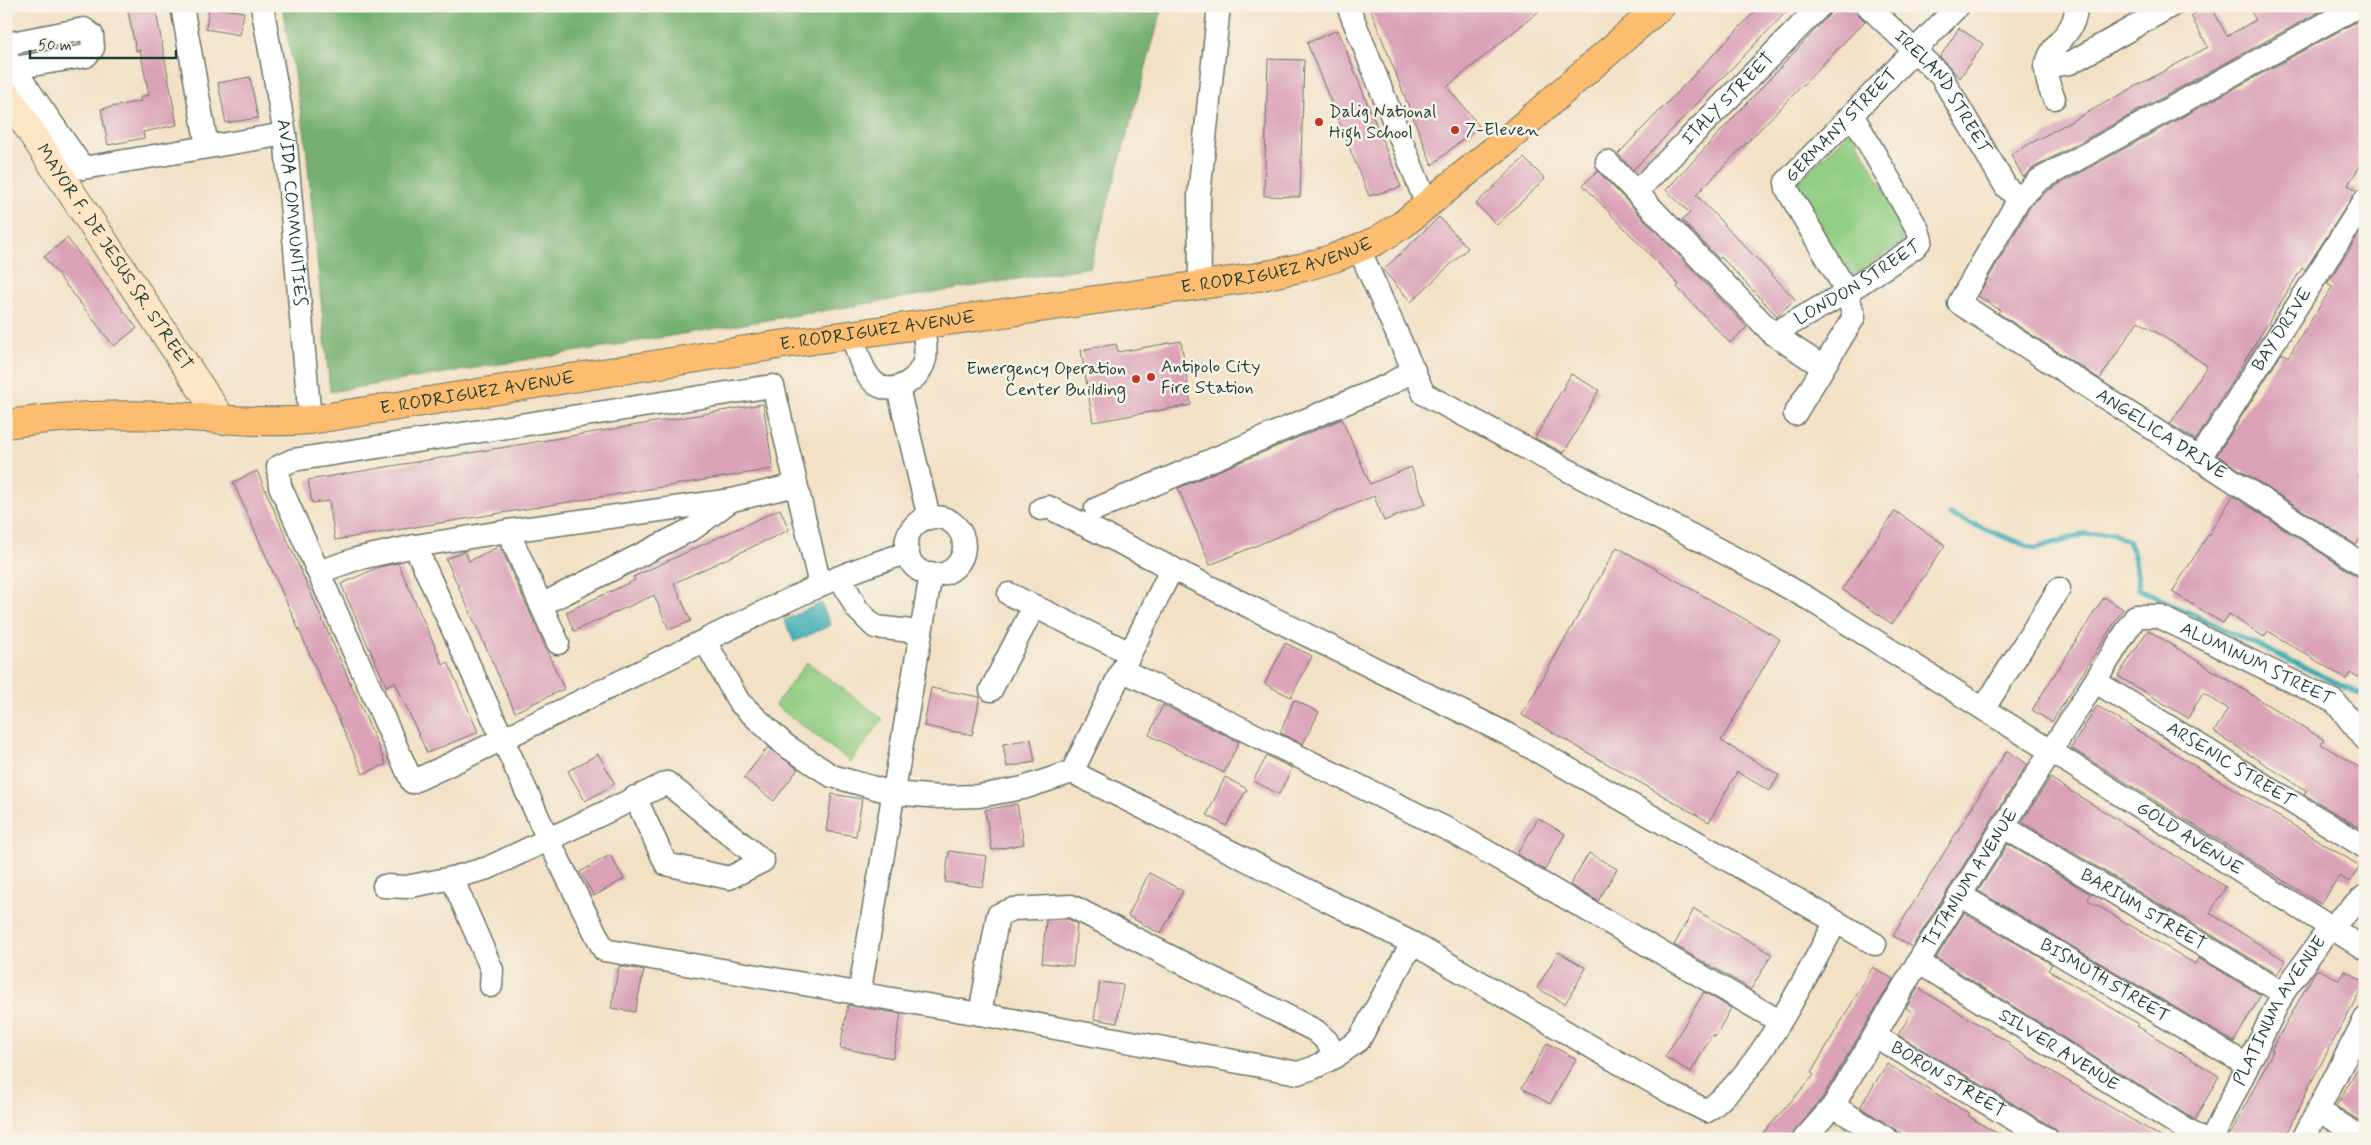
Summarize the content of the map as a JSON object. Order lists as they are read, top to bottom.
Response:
{
  "streets": {
    "main road": ["E. RODRIGUEZ AVENUE"],
    "street": [
      "IRELAND STREET",
      "ITALY STREET",
      "GERMANY STREET",
      "AVIDA COMMUNITIES",
      "MAYOR F. DE JESUS SR. STREET",
      "LONDON STREET",
      "BAY DRIVE",
      "ANGELICA DRIVE",
      "ALUMINUM STREET",
      "ARSENIC STREET",
      "GOLD AVENUE",
      "TITANIUM AVENUE",
      "BARIUM STREET",
      "BISMUTH STREET",
      "PLATINUM AVENUE",
      "SILVER AVENUE",
      "BORON STREET"
    ]
  },
  "crossings": [
    ["IRELAND STREET", "GERMANY STREET"],
    ["IRELAND STREET", "ANGELICA DRIVE"],
    ["GERMANY STREET", "LONDON STREET"],
    ["AVIDA COMMUNITIES", "E. RODRIGUEZ AVENUE"],
    ["MAYOR F. DE JESUS SR. STREET", "E. RODRIGUEZ AVENUE"],
    ["E. RODRIGUEZ AVENUE", "GOLD AVENUE"],
    ["BAY DRIVE", "ANGELICA DRIVE"],
    ["ALUMINUM STREET", "TITANIUM AVENUE"],
    ["ARSENIC STREET", "TITANIUM AVENUE"],
    ["GOLD AVENUE", "TITANIUM AVENUE"],
    ["GOLD AVENUE", "PLATINUM AVENUE"],
    ["TITANIUM AVENUE", "BARIUM STREET"],
    ["TITANIUM AVENUE", "BISMUTH STREET"],
    ["TITANIUM AVENUE", "SILVER AVENUE"],
    ["TITANIUM AVENUE", "BORON STREET"],
    ["BARIUM STREET", "PLATINUM AVENUE"],
    ["BISMUTH STREET", "PLATINUM AVENUE"]
  ],
  "places": [
    "Dalig National High School",
    "7-Eleven",
    "Antipolo City Fire Station",
    "Emergency Operation Center Building"
  ],
  "scale_bar": "50 m"
}
